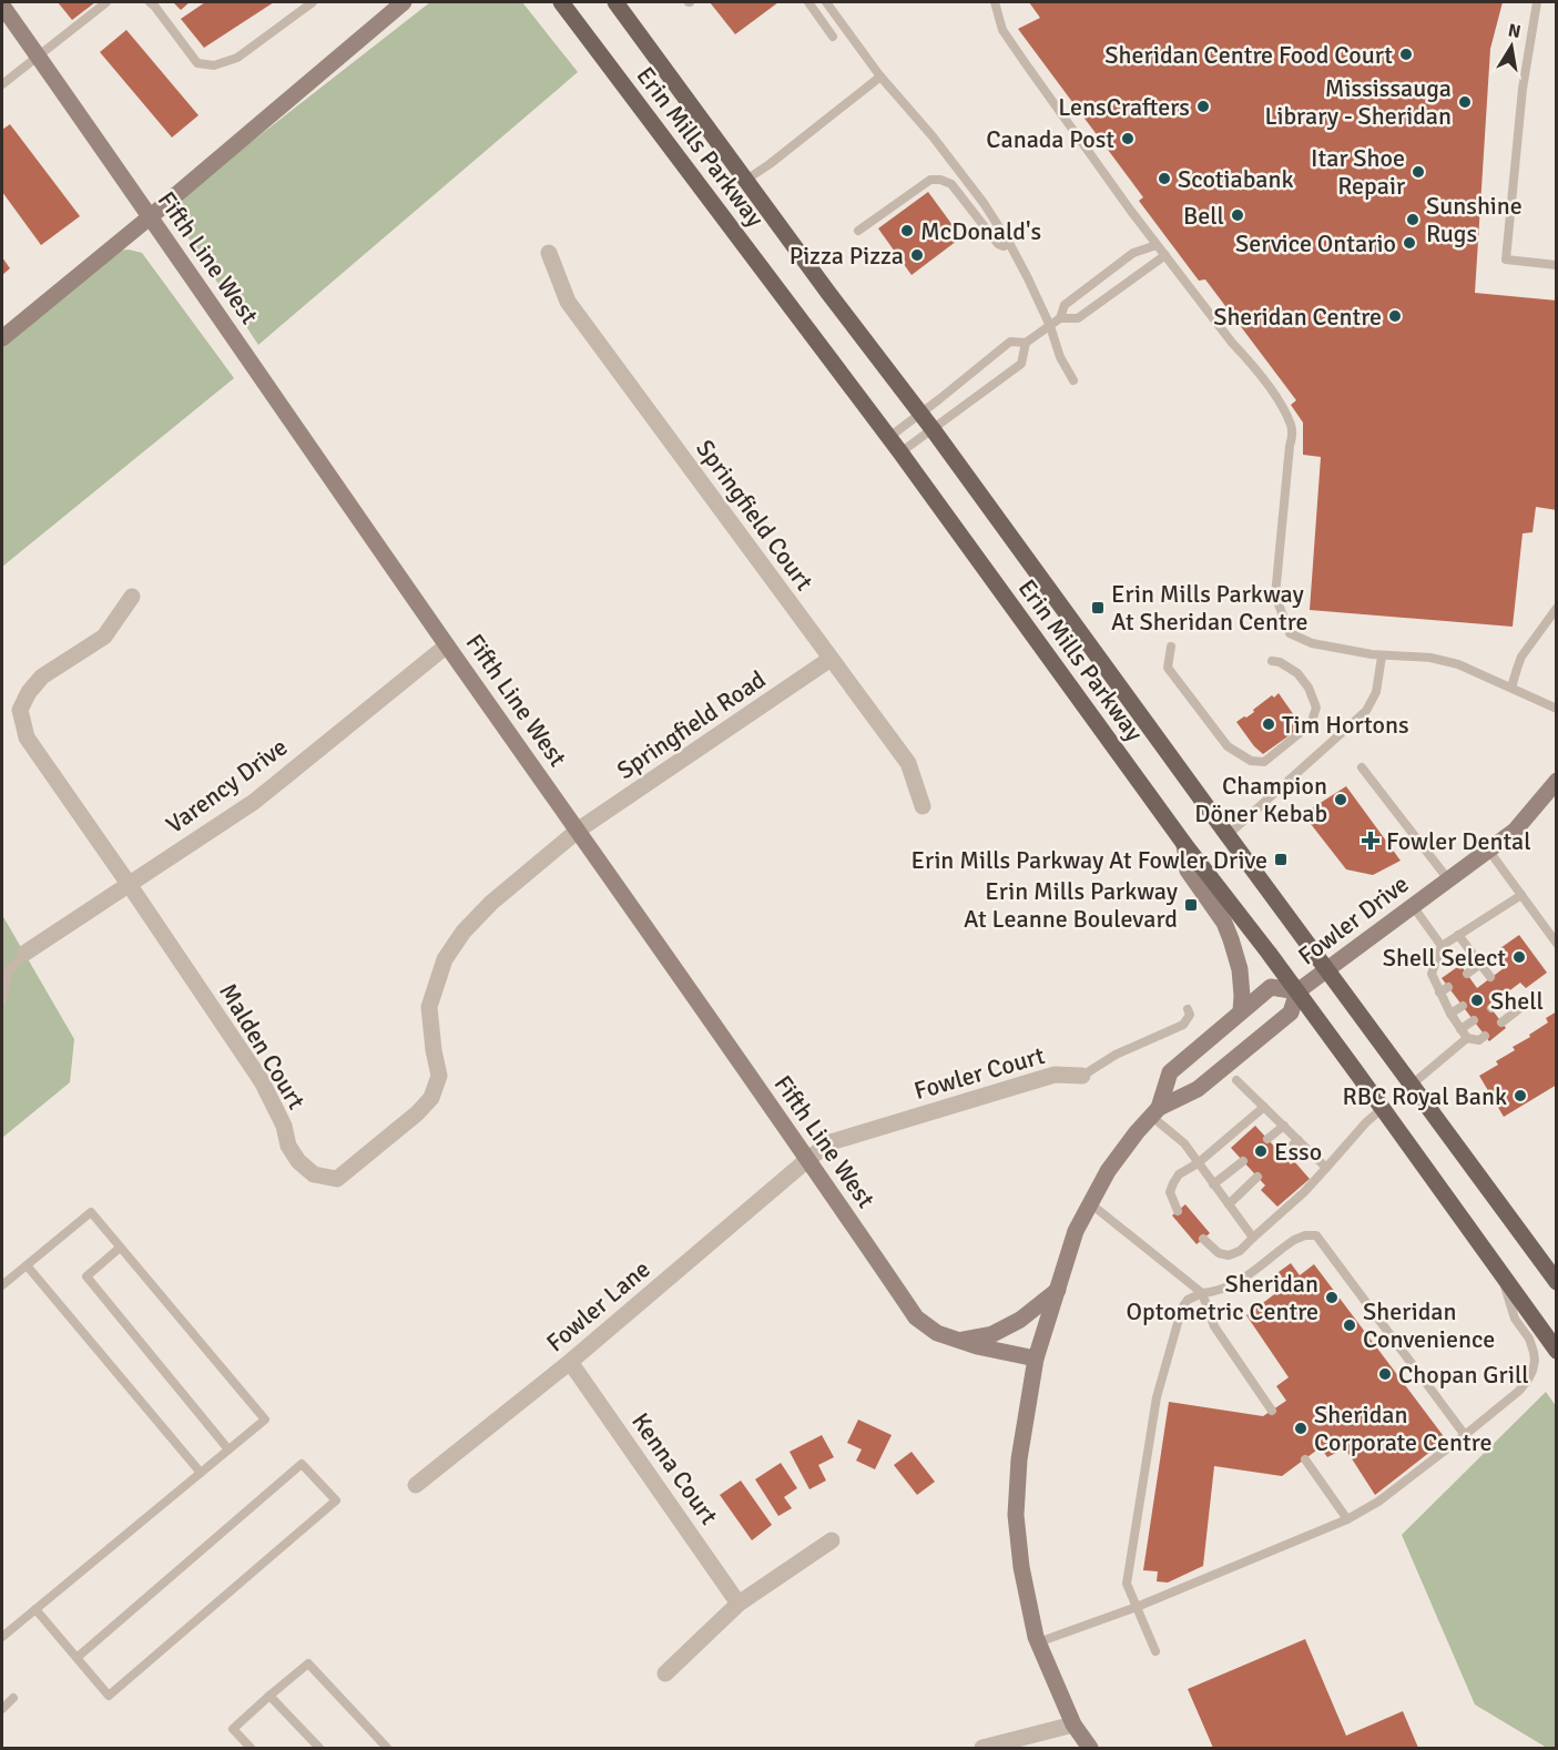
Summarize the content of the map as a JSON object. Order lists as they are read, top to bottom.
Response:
{
  "streets": {
    "main road": ["Erin Mills Parkway"],
    "street": [
      "Fifth Line West",
      "Springfield Court",
      "Springfield Road",
      "Varency Drive",
      "Fowler Drive",
      "Malden Court",
      "Fowler Court",
      "Fowler Lane",
      "Kenna Court"
    ]
  },
  "crossings": [
    ["Erin Mills Parkway", "Fowler Drive"],
    ["Fifth Line West", "Springfield Road"],
    ["Fifth Line West", "Varency Drive"],
    ["Fifth Line West", "Malden Court"],
    ["Fifth Line West", "Fowler Court"],
    ["Fifth Line West", "Fowler Lane"],
    ["Springfield Court", "Springfield Road"],
    ["Springfield Road", "Malden Court"],
    ["Varency Drive", "Malden Court"],
    ["Fowler Court", "Fowler Lane"],
    ["Fowler Lane", "Kenna Court"]
  ],
  "places": {
    "other": [
      "Sheridan Centre Food Court",
      "Mississauga Library - Sheridan",
      "LensCrafters",
      "Canada Post",
      "Itar Shoe Repair",
      "Scotiabank",
      "Bell",
      "Sunshine Rugs",
      "McDonald's",
      "Service Ontario",
      "Pizza Pizza",
      "Sheridan Centre",
      "Tim Hortons",
      "Champion Döner Kebab",
      "Shell Select",
      "Shell",
      "RBC Royal Bank",
      "Esso",
      "Sheridan Optometric Centre",
      "Sheridan Convenience",
      "Chopan Grill",
      "Sheridan Corporate Centre"
    ],
    "transit": ["Erin Mills Parkway At Sheridan Centre", "Erin Mills Parkway At Fowler Drive", "Erin Mills Parkway At Leanne Boulevard"],
    "health": ["Fowler Dental"]
  },
  "north": "top"
}
